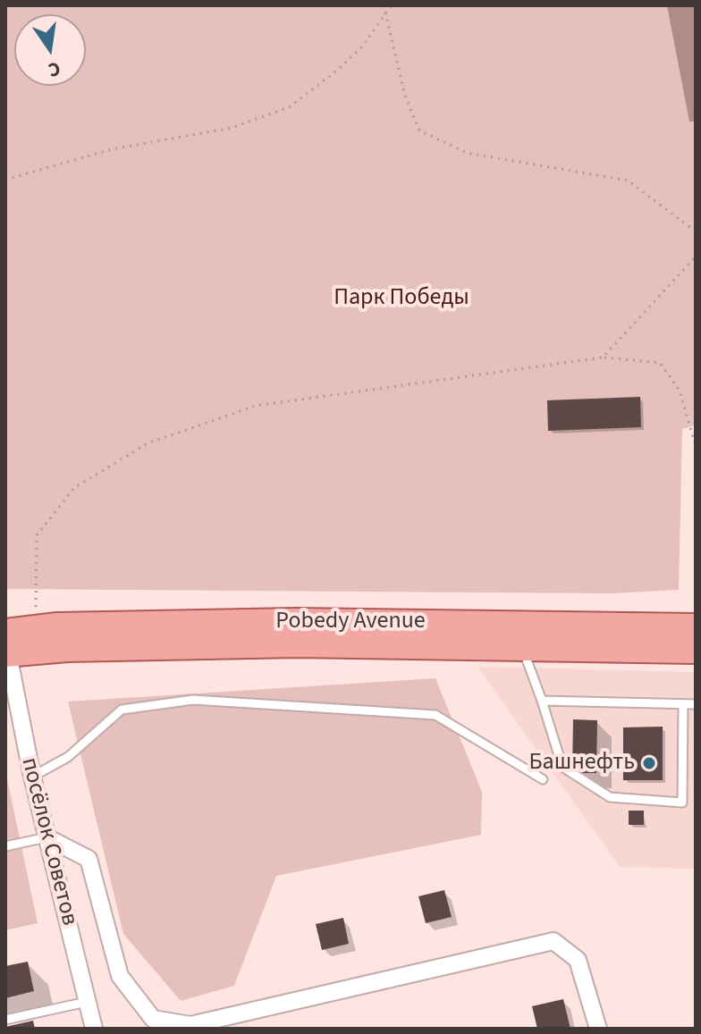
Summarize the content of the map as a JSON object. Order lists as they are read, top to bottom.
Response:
{
  "streets": {
    "main road": ["Pobedy Avenue"],
    "street": ["посёлок Советов"]
  },
  "crossings": [
    ["Pobedy Avenue", "посёлок Советов"]
  ],
  "parks": ["Парк Победы"],
  "places": ["Башнефть"],
  "north": "bottom"
}
